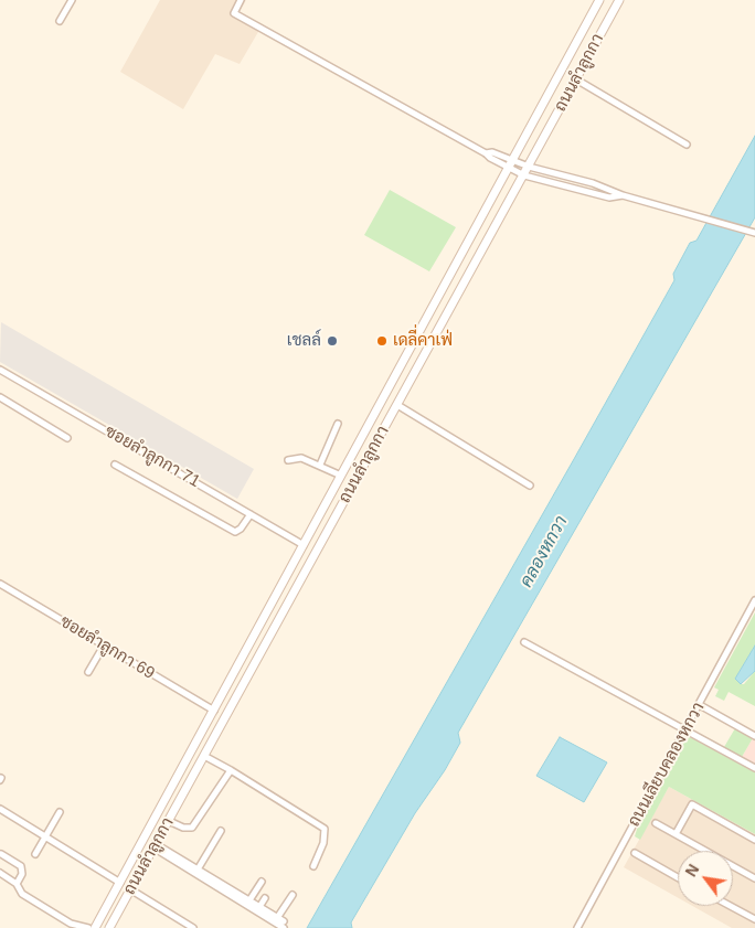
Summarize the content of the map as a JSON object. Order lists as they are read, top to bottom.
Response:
{
  "streets": {
    "main road": ["ถนนลำลูกกา"],
    "street": ["ซอยลำลูกกา 71", "ซอยลำลูกกา 69", "ถนนเลียบคลองหกวา"]
  },
  "crossings": [
    ["ถนนลำลูกกา", "ซอยลำลูกกา 71"],
    ["ถนนลำลูกกา", "ซอยลำลูกกา 69"]
  ],
  "water": ["คลองหกวา"],
  "places": ["เชลล์", "เดลี่คาเฟ่"],
  "north": "top left"
}
